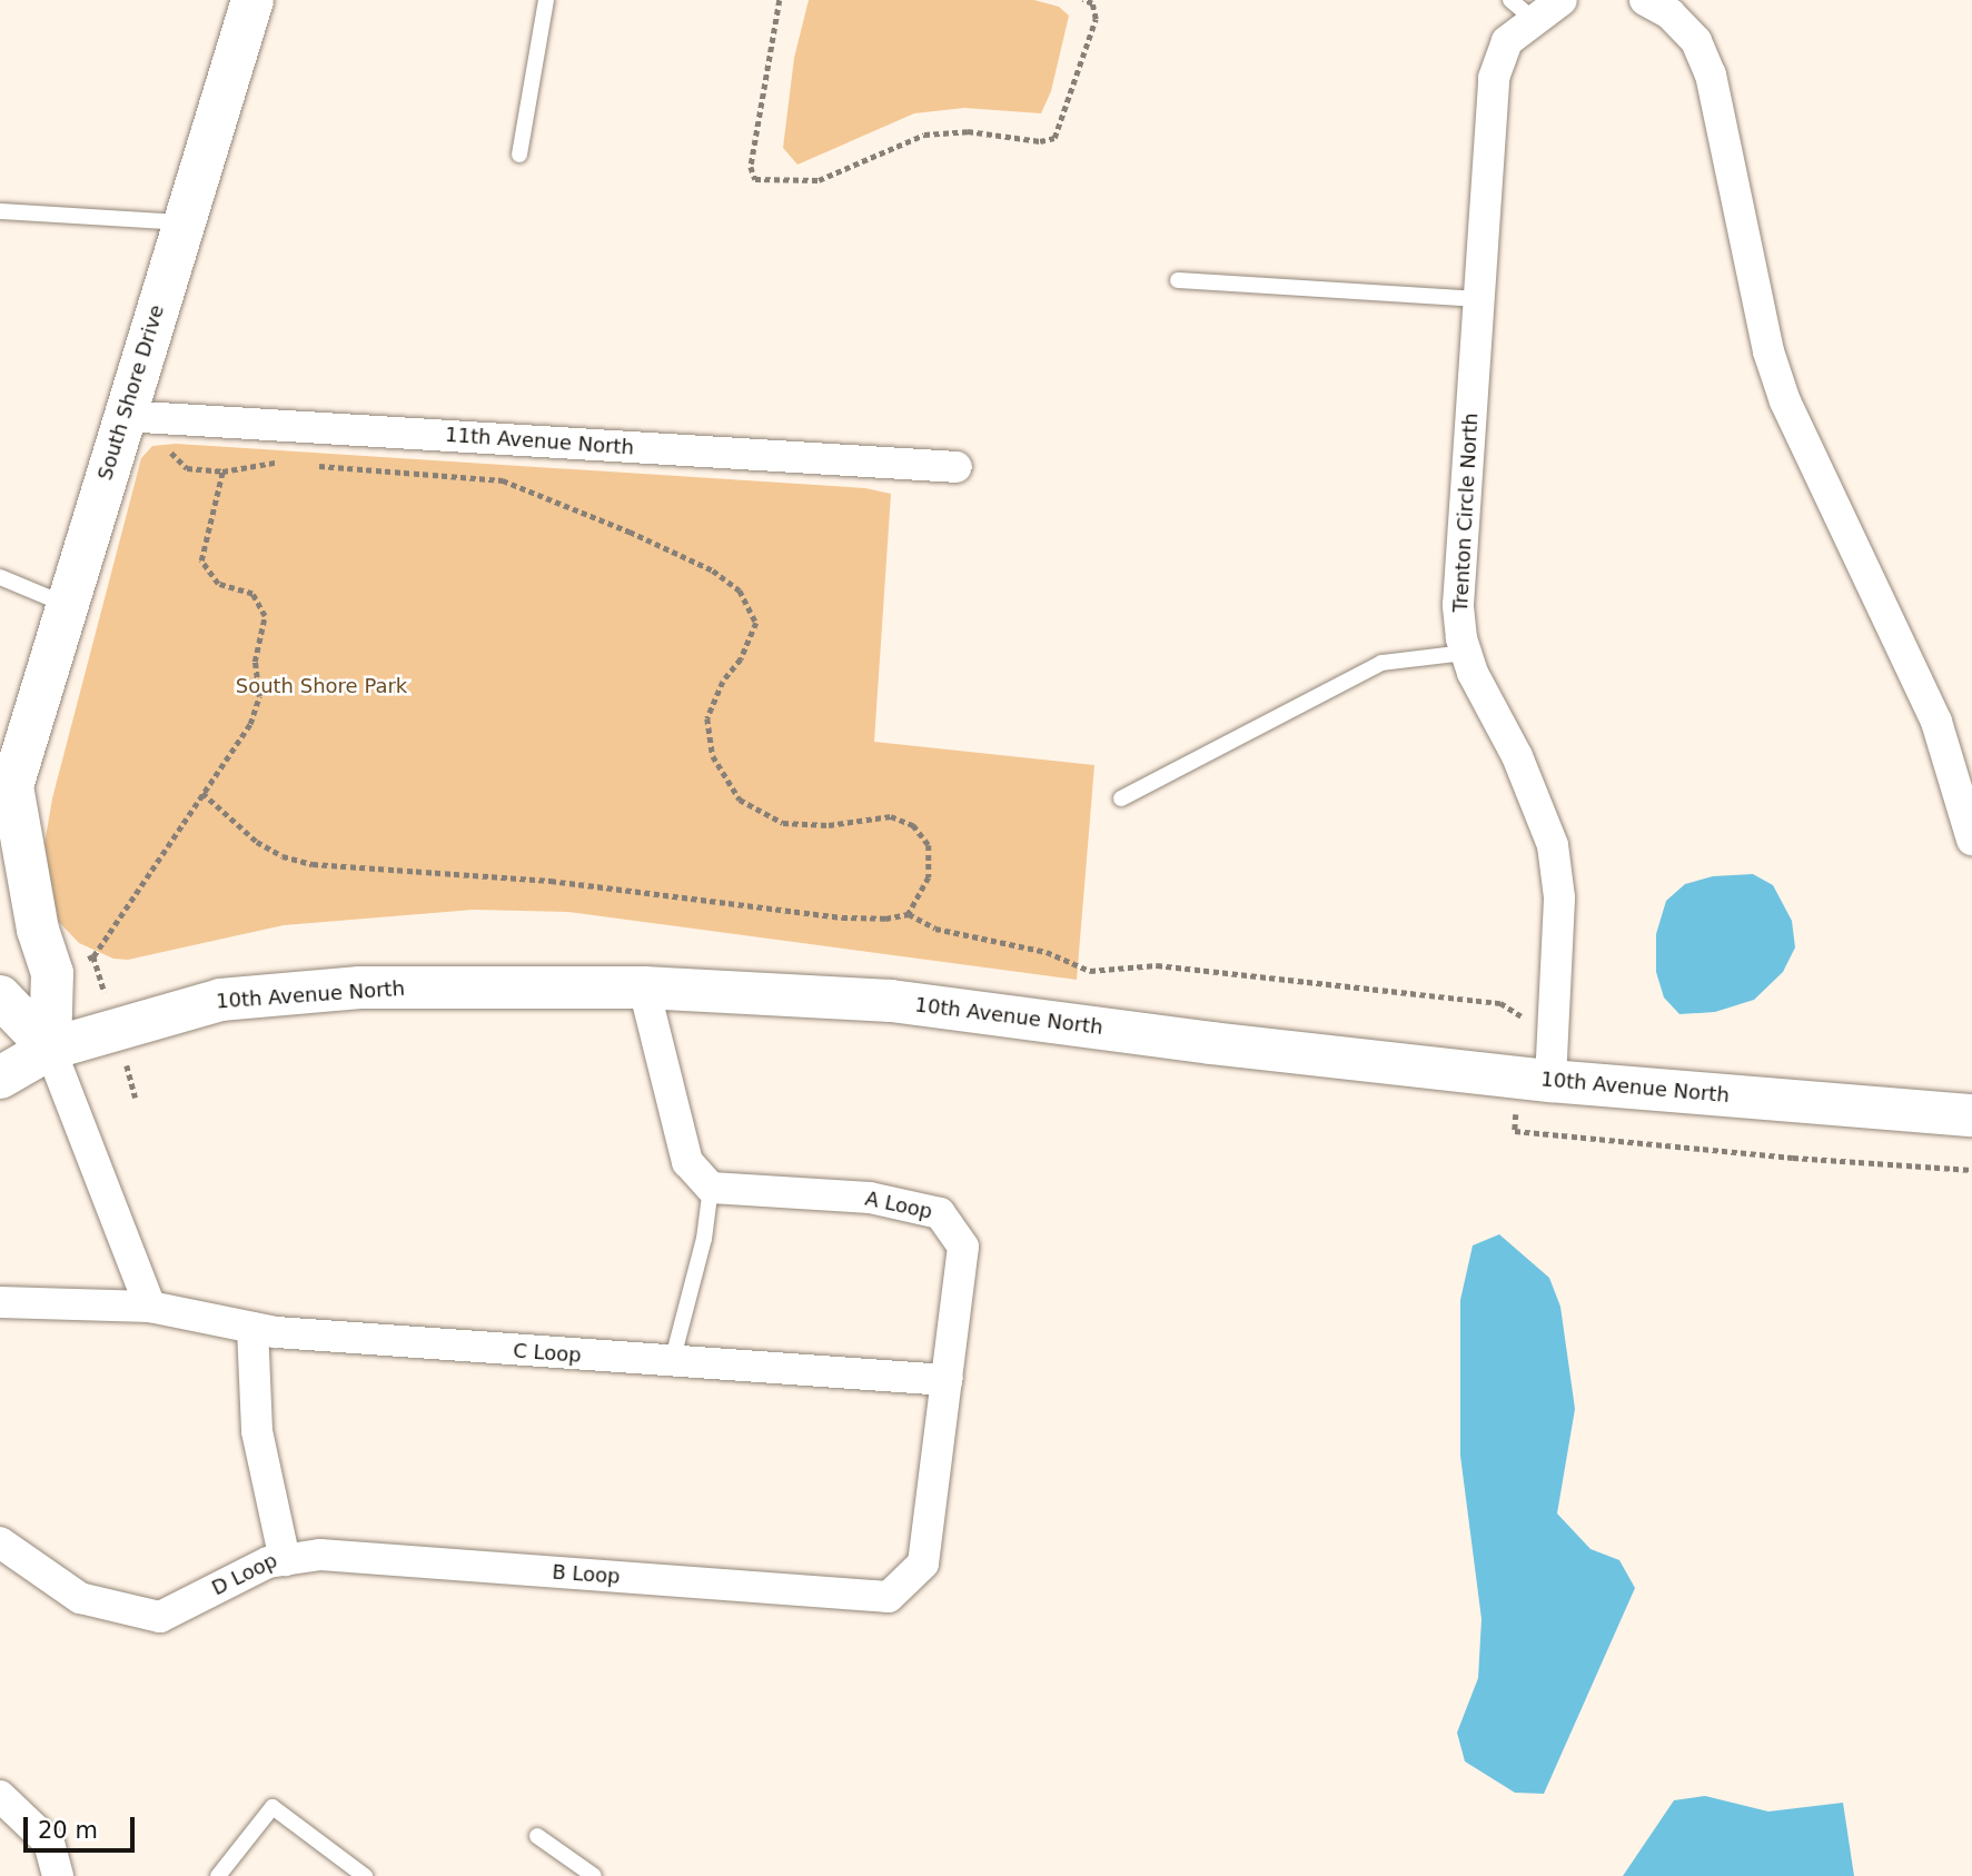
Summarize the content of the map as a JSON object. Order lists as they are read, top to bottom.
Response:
{
  "streets": {
    "street": [
      "South Shore Drive",
      "11th Avenue North",
      "Trenton Circle North",
      "10th Avenue North",
      "A Loop",
      "C Loop",
      "D Loop",
      "B Loop"
    ]
  },
  "crossings": [
    ["South Shore Drive", "11th Avenue North"],
    ["South Shore Drive", "10th Avenue North"],
    ["Trenton Circle North", "10th Avenue North"],
    ["A Loop", "C Loop"],
    ["A Loop", "B Loop"],
    ["C Loop", "D Loop"],
    ["D Loop", "B Loop"]
  ],
  "parks": ["South Shore Park"],
  "scale_bar": "20 m"
}
